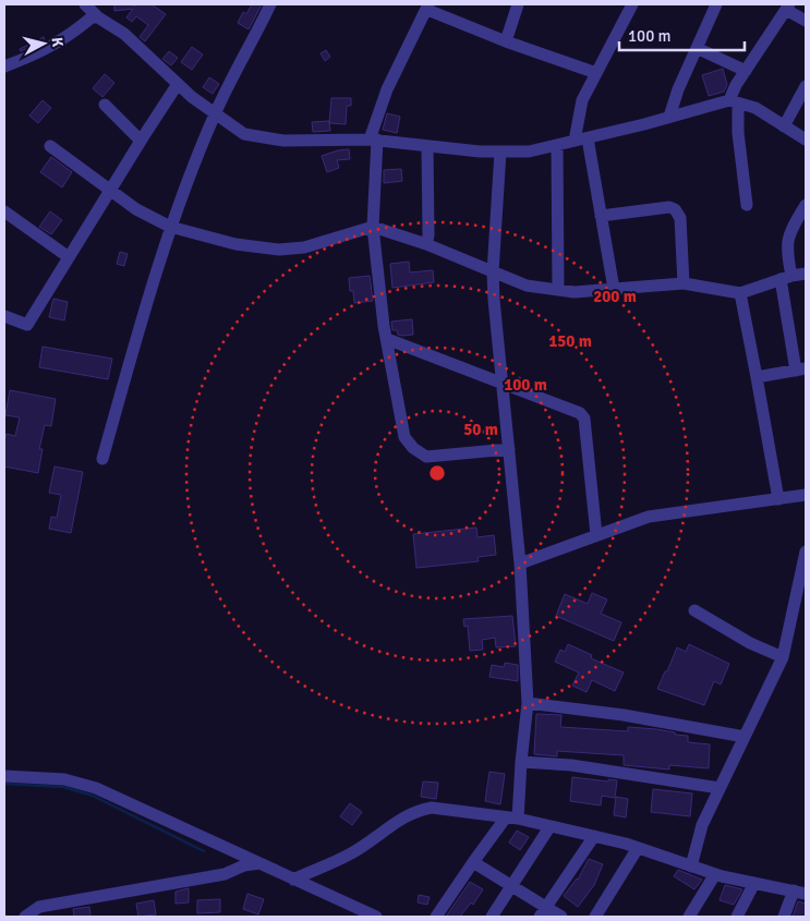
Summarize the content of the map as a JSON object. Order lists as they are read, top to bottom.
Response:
{
  "scale_bar": "100 m",
  "north": "right",
  "rings": [
    "200 m",
    "150 m",
    "100 m",
    "50 m"
  ]
}
